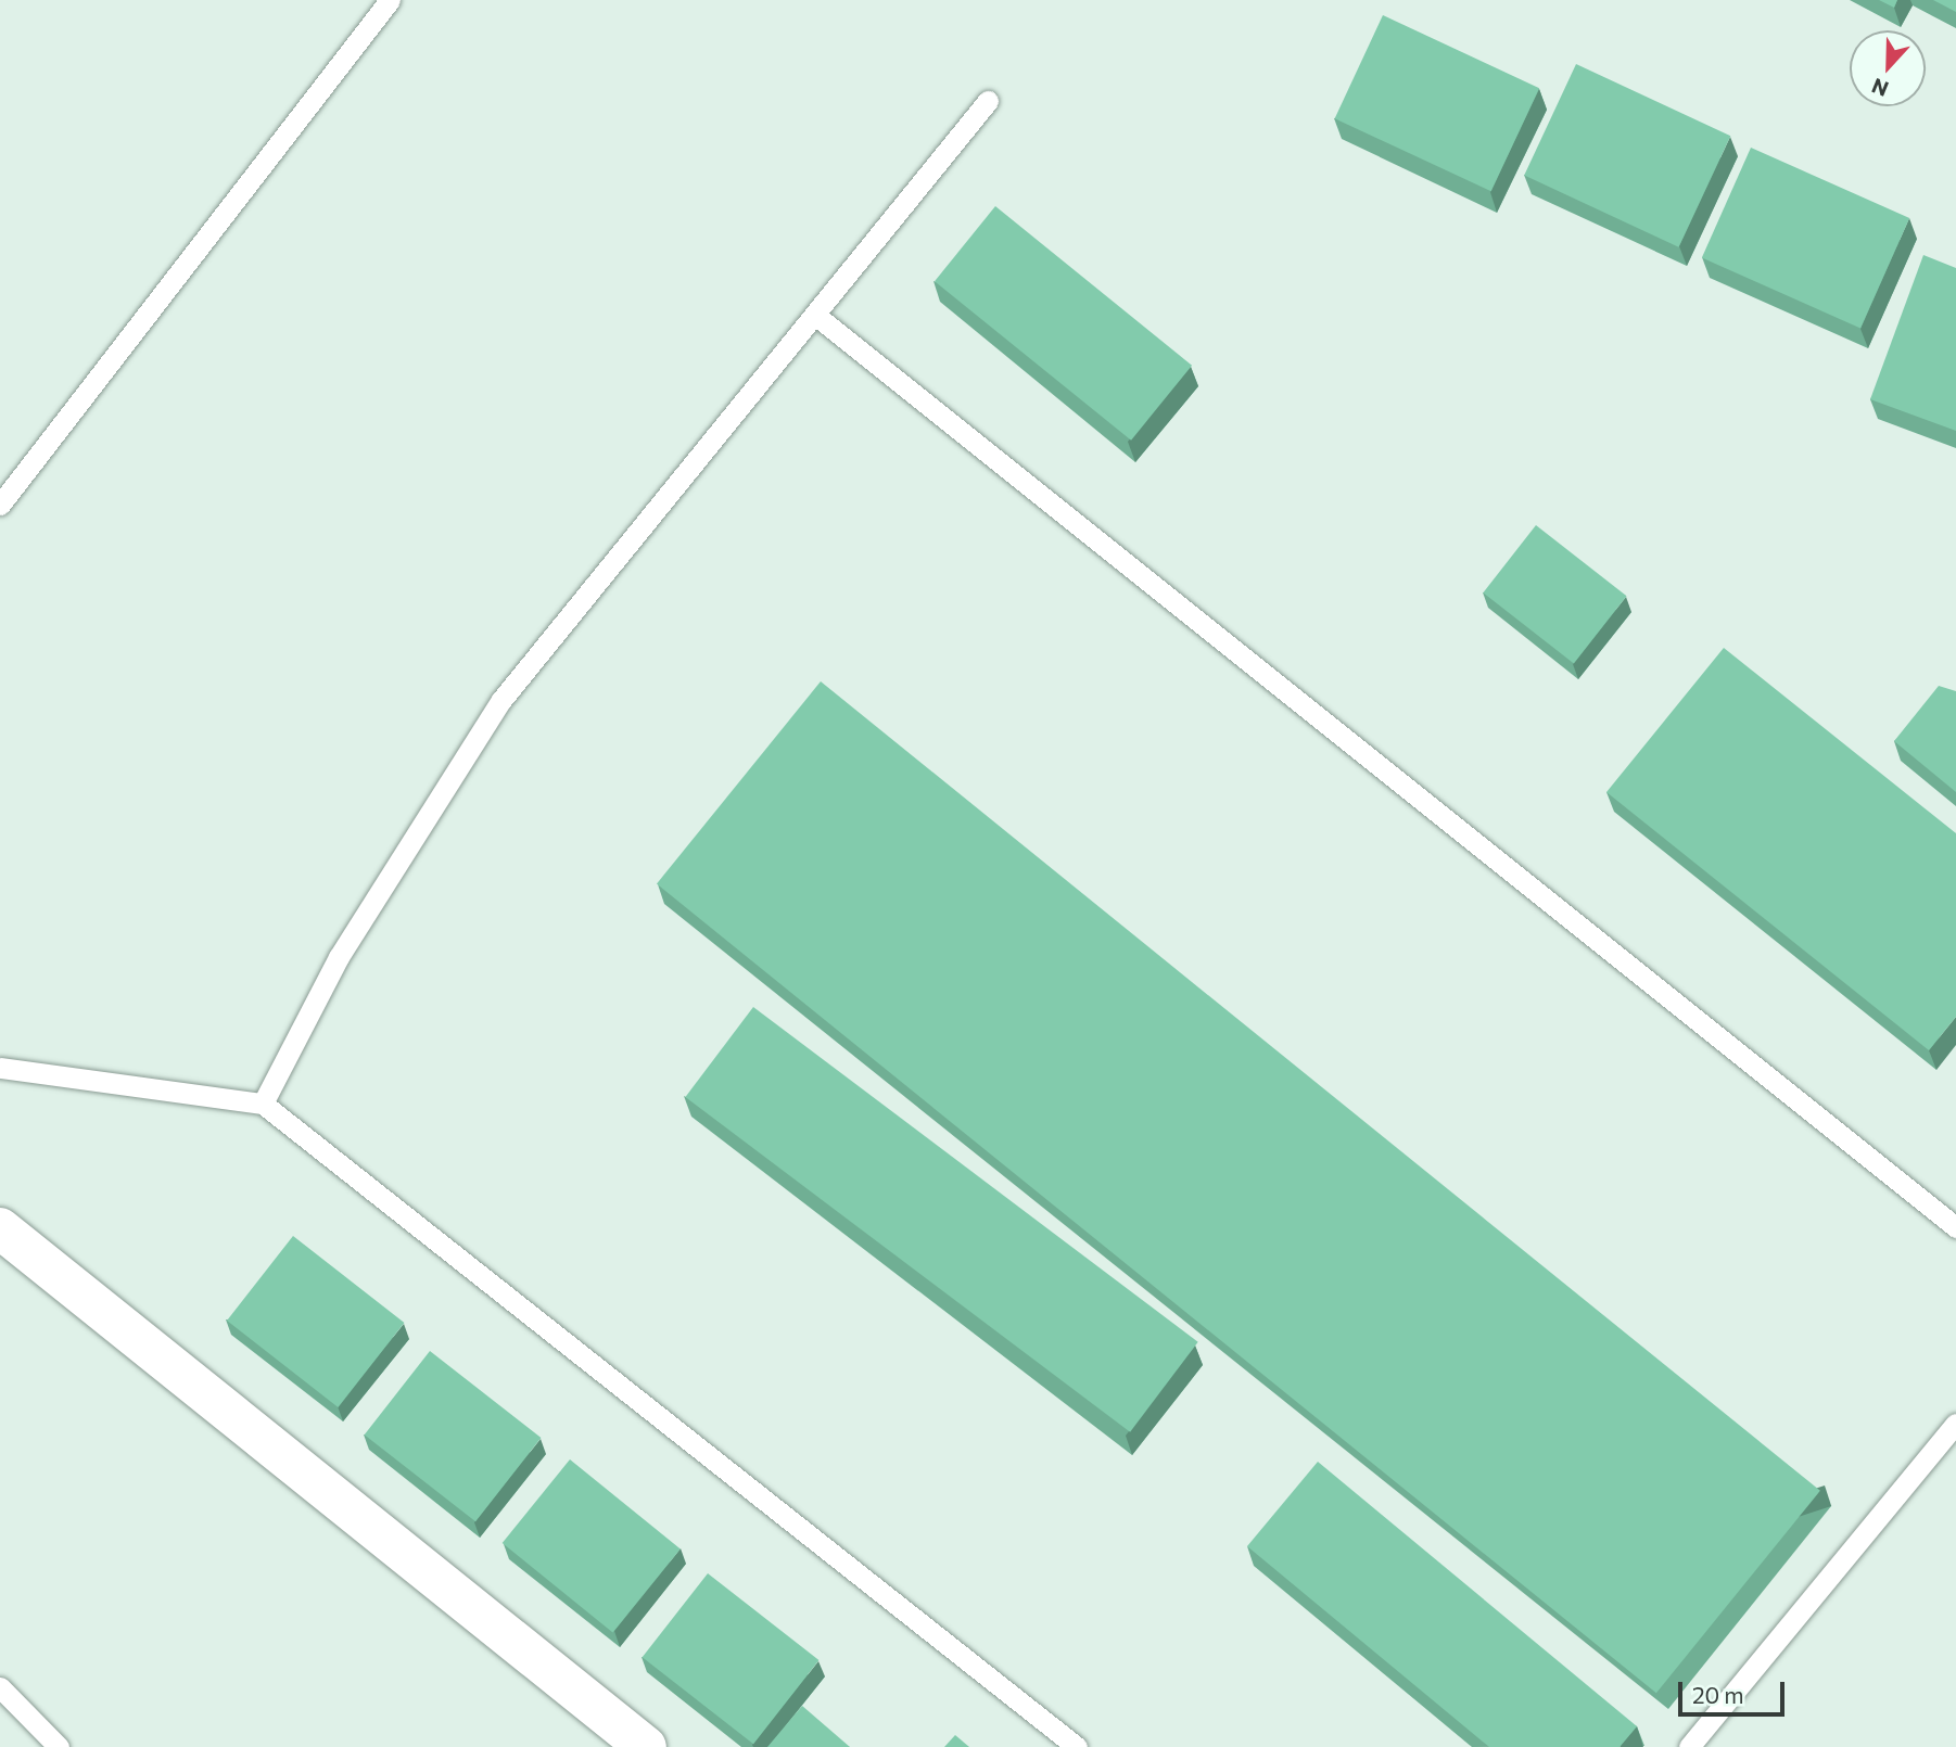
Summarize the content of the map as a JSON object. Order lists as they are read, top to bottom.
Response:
{
  "scale_bar": "20 m",
  "north": "bottom"
}
